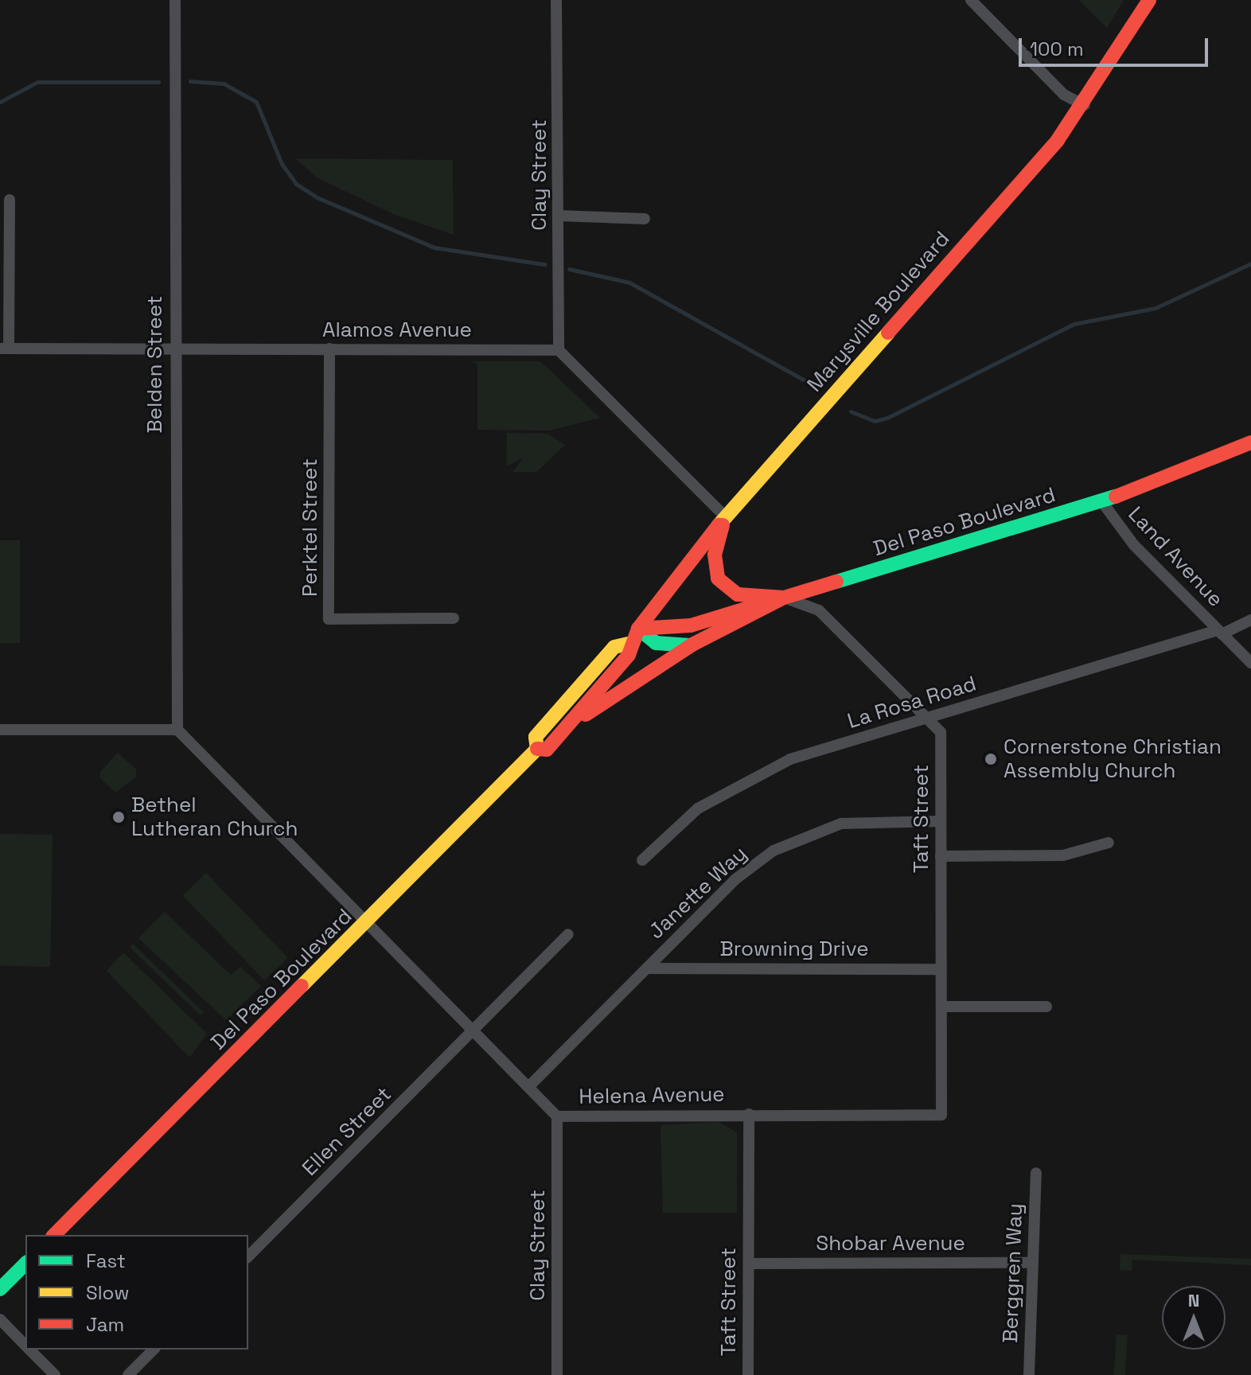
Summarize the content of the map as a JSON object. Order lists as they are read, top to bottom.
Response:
{
  "streets": {
    "main road": ["Marysville Boulevard", "Del Paso Boulevard"],
    "street": [
      "Clay Street",
      "Alamos Avenue",
      "Belden Street",
      "Perktel Street",
      "Land Avenue",
      "La Rosa Road",
      "Taft Street",
      "Janette Way",
      "Browning Drive",
      "Helena Avenue",
      "Ellen Street",
      "Shobar Avenue",
      "Berggren Way"
    ]
  },
  "crossings": [
    ["Clay Street", "Alamos Avenue"],
    ["Clay Street", "Helena Avenue"],
    ["Marysville Boulevard", "Del Paso Boulevard"],
    ["Alamos Avenue", "Belden Street"],
    ["Alamos Avenue", "Perktel Street"],
    ["Belden Street", "Helena Avenue"],
    ["Del Paso Boulevard", "Land Avenue"],
    ["Del Paso Boulevard", "Taft Street"],
    ["Del Paso Boulevard", "Helena Avenue"],
    ["Land Avenue", "La Rosa Road"],
    ["La Rosa Road", "Taft Street"],
    ["Taft Street", "Janette Way"],
    ["Taft Street", "Browning Drive"],
    ["Taft Street", "Helena Avenue"],
    ["Taft Street", "Shobar Avenue"],
    ["Janette Way", "Browning Drive"],
    ["Janette Way", "Helena Avenue"],
    ["Helena Avenue", "Ellen Street"],
    ["Shobar Avenue", "Berggren Way"]
  ],
  "places": ["Cornerstone Christian Assembly Church", "Bethel Lutheran Church"],
  "legend": ["Fast", "Slow", "Jam"],
  "scale_bar": "100 m",
  "north": "top"
}
